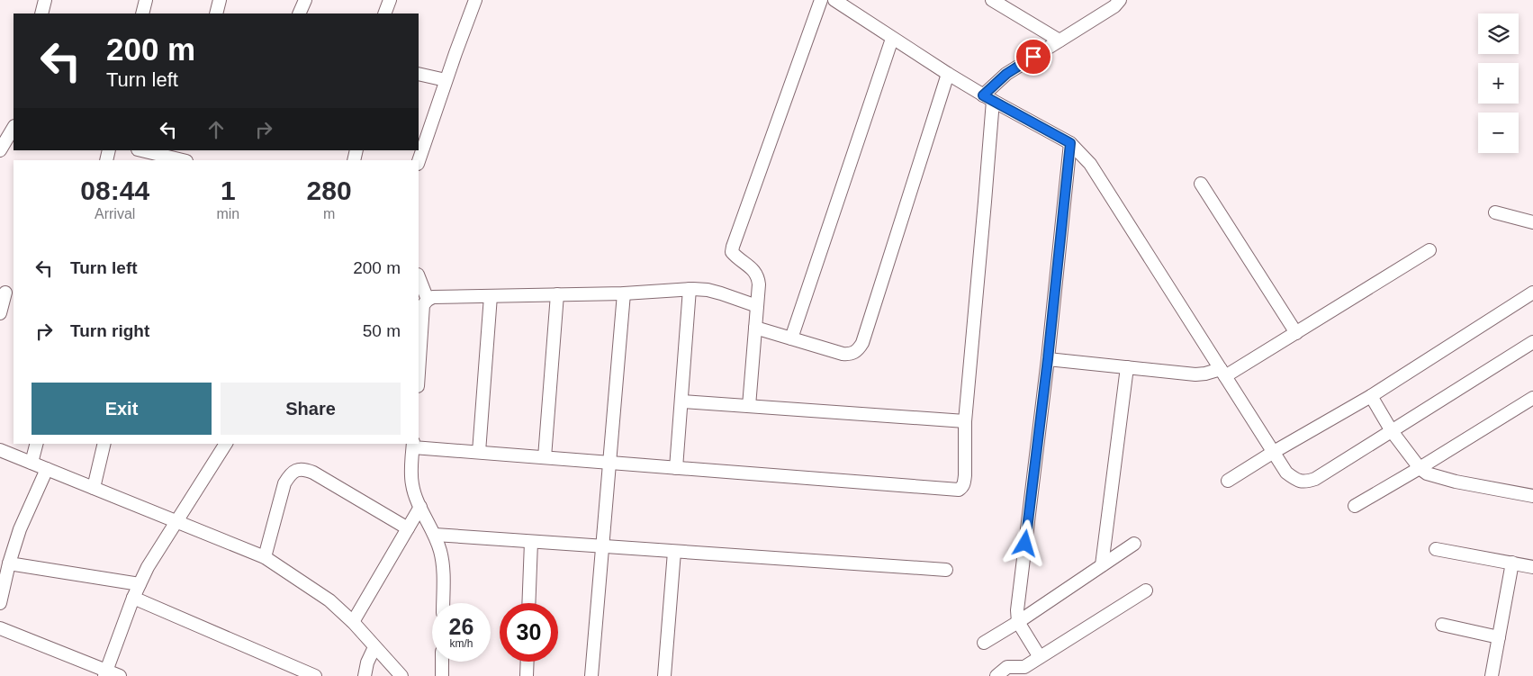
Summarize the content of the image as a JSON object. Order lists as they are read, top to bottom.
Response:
{
  "page": {
    "map_buttons": ["+", "−"],
    "turn": ["200 m", "Turn left"],
    "eta": [
      "08:44",
      "Arrival",
      "1",
      "min",
      "280",
      "m"
    ],
    "list": [
      {
        "name": "Turn left",
        "value": "200 m"
      },
      {
        "name": "Turn right",
        "value": "50 m"
      }
    ],
    "buttons": ["Exit", "Share"],
    "speed": "26 km/h",
    "limit": "30"
  }
}
